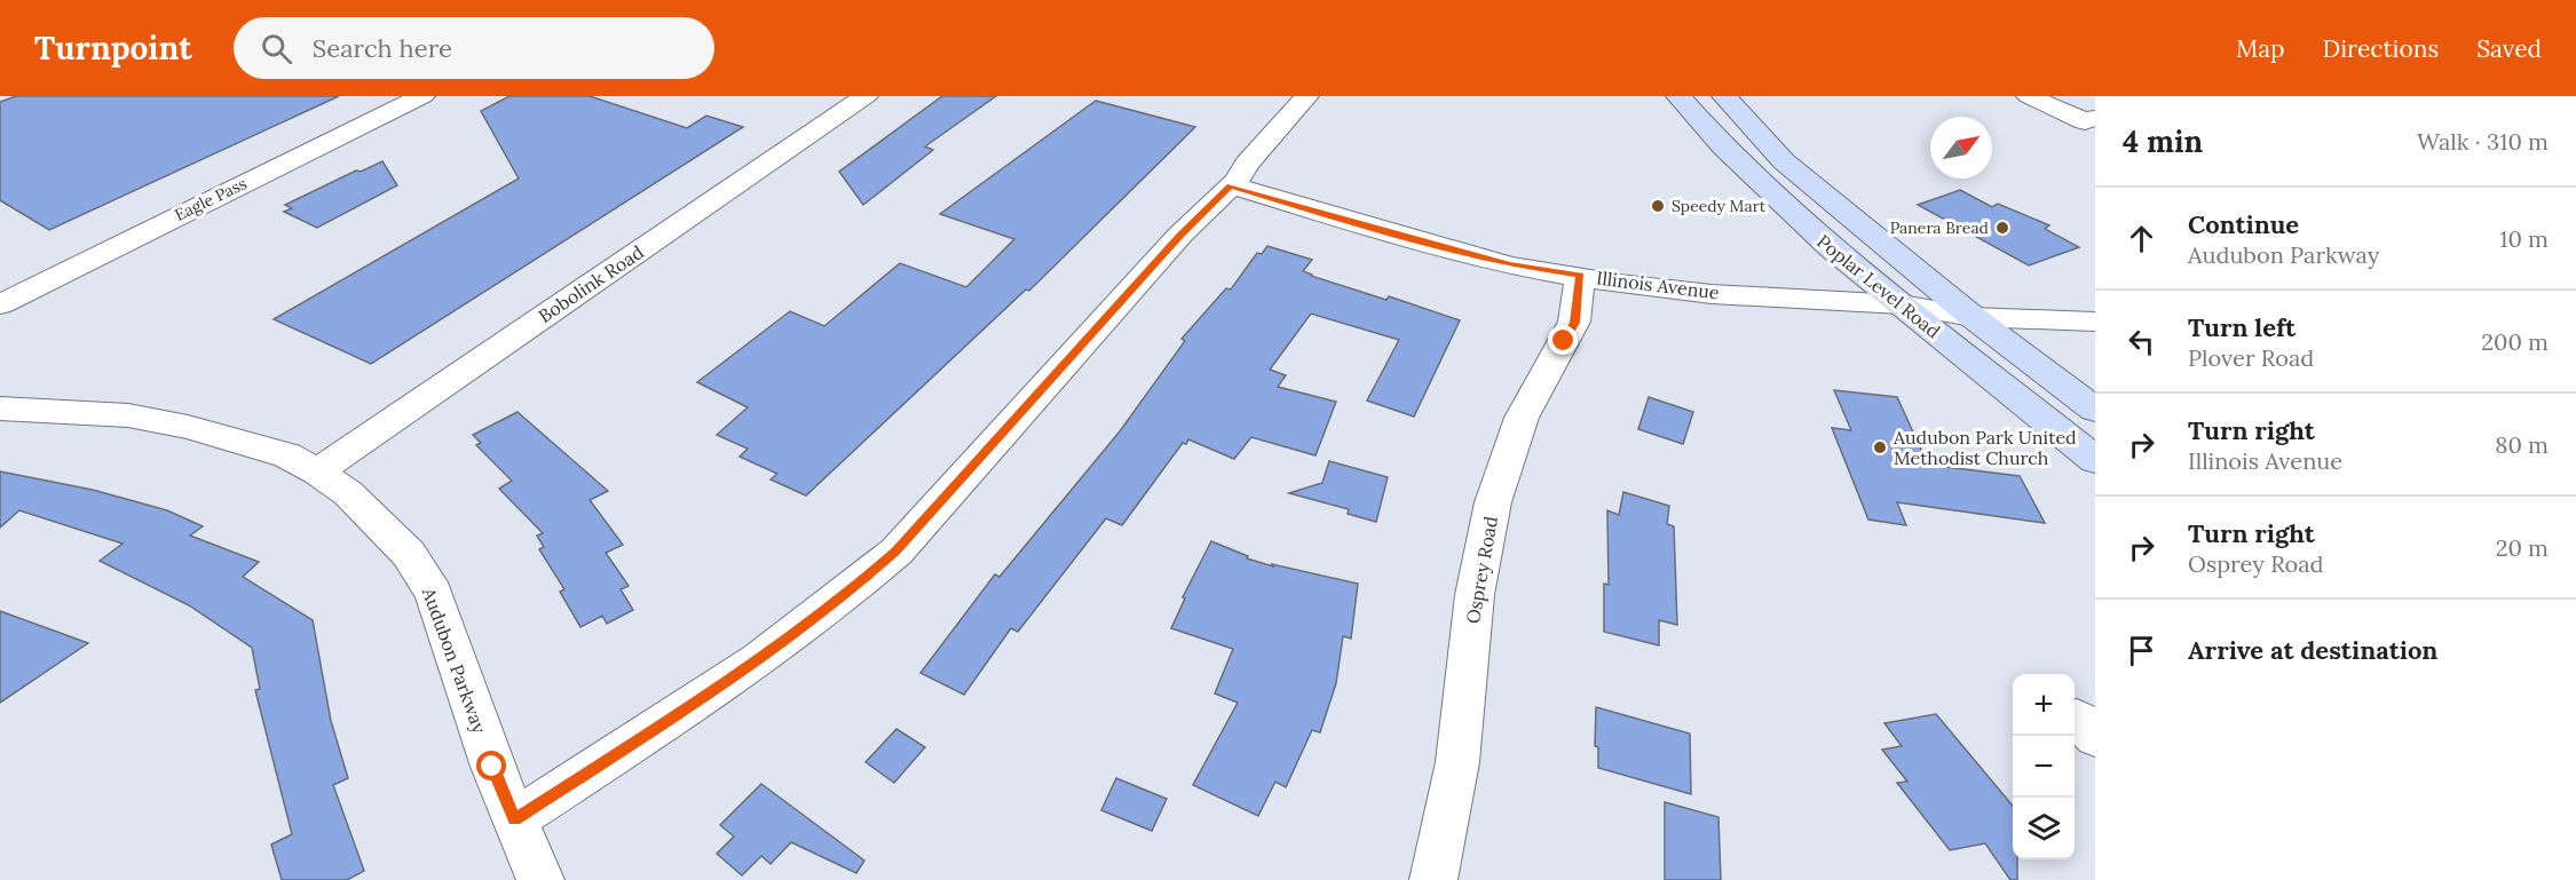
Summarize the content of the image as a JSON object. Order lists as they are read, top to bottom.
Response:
{
  "streets": {
    "main road": ["Poplar Level Road"],
    "street": [
      "Eagle Pass",
      "Bobolink Road",
      "Illinois Avenue",
      "Osprey Road",
      "Audubon Parkway"
    ]
  },
  "crossings": [
    ["Bobolink Road", "Audubon Parkway"],
    ["Illinois Avenue", "Poplar Level Road"],
    ["Illinois Avenue", "Osprey Road"]
  ],
  "places": ["Speedy Mart", "Panera Bread", "Audubon Park United Methodist Church"],
  "north": "top right",
  "page": {
    "header": "Turnpoint",
    "search": "Search here",
    "nav": ["Map", "Directions", "Saved"],
    "heading": ["4 min", "Walk · 310 m"],
    "list": [
      ["Continue", "Audubon Parkway", "10 m"],
      ["Turn left", "Plover Road", "200 m"],
      ["Turn right", "Illinois Avenue", "80 m"],
      ["Turn right", "Osprey Road", "20 m"],
      "Arrive at destination"
    ],
    "map_buttons": ["+", "−"]
  }
}
